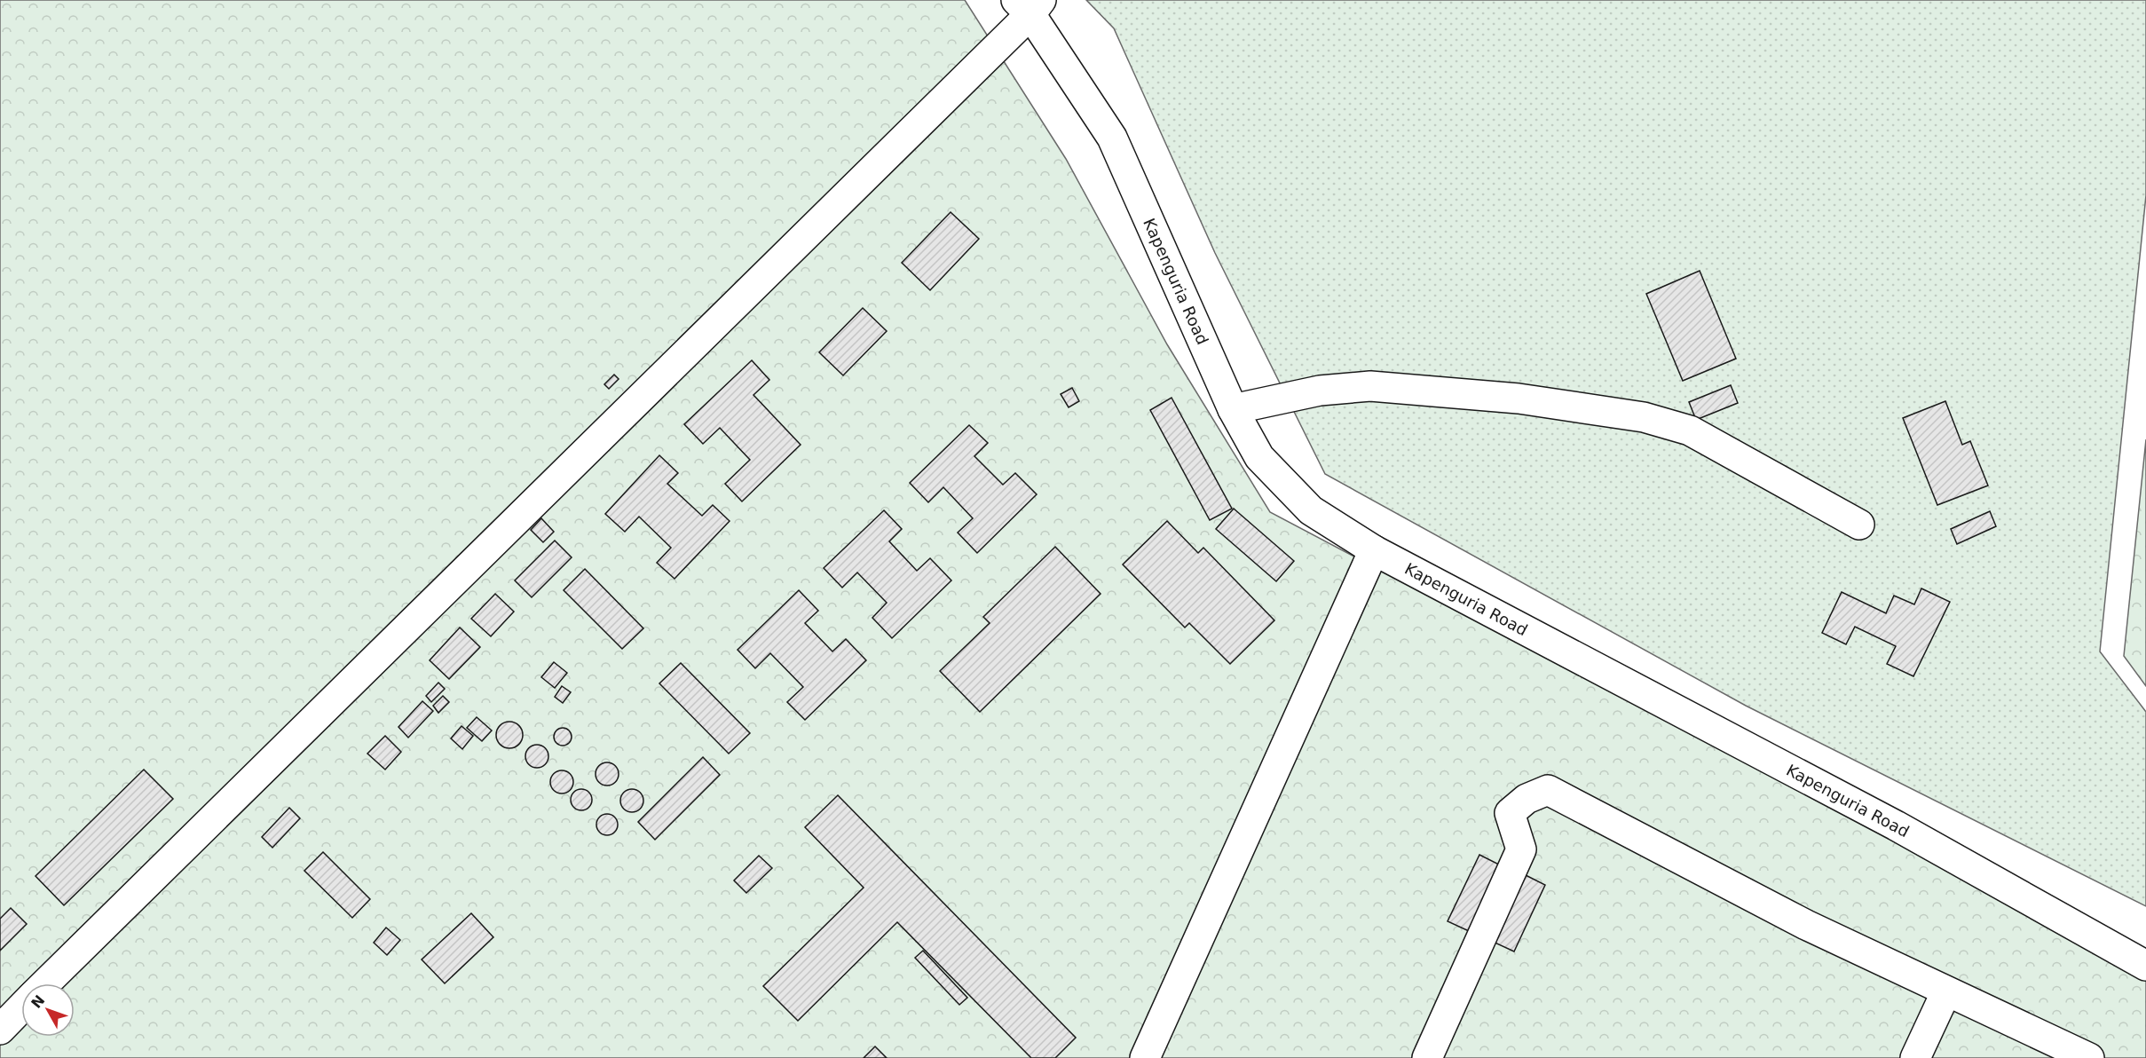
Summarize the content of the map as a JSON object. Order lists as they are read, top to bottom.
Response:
{
  "streets": {
    "street": ["Kapenguria Road"]
  },
  "north": "top left"
}
